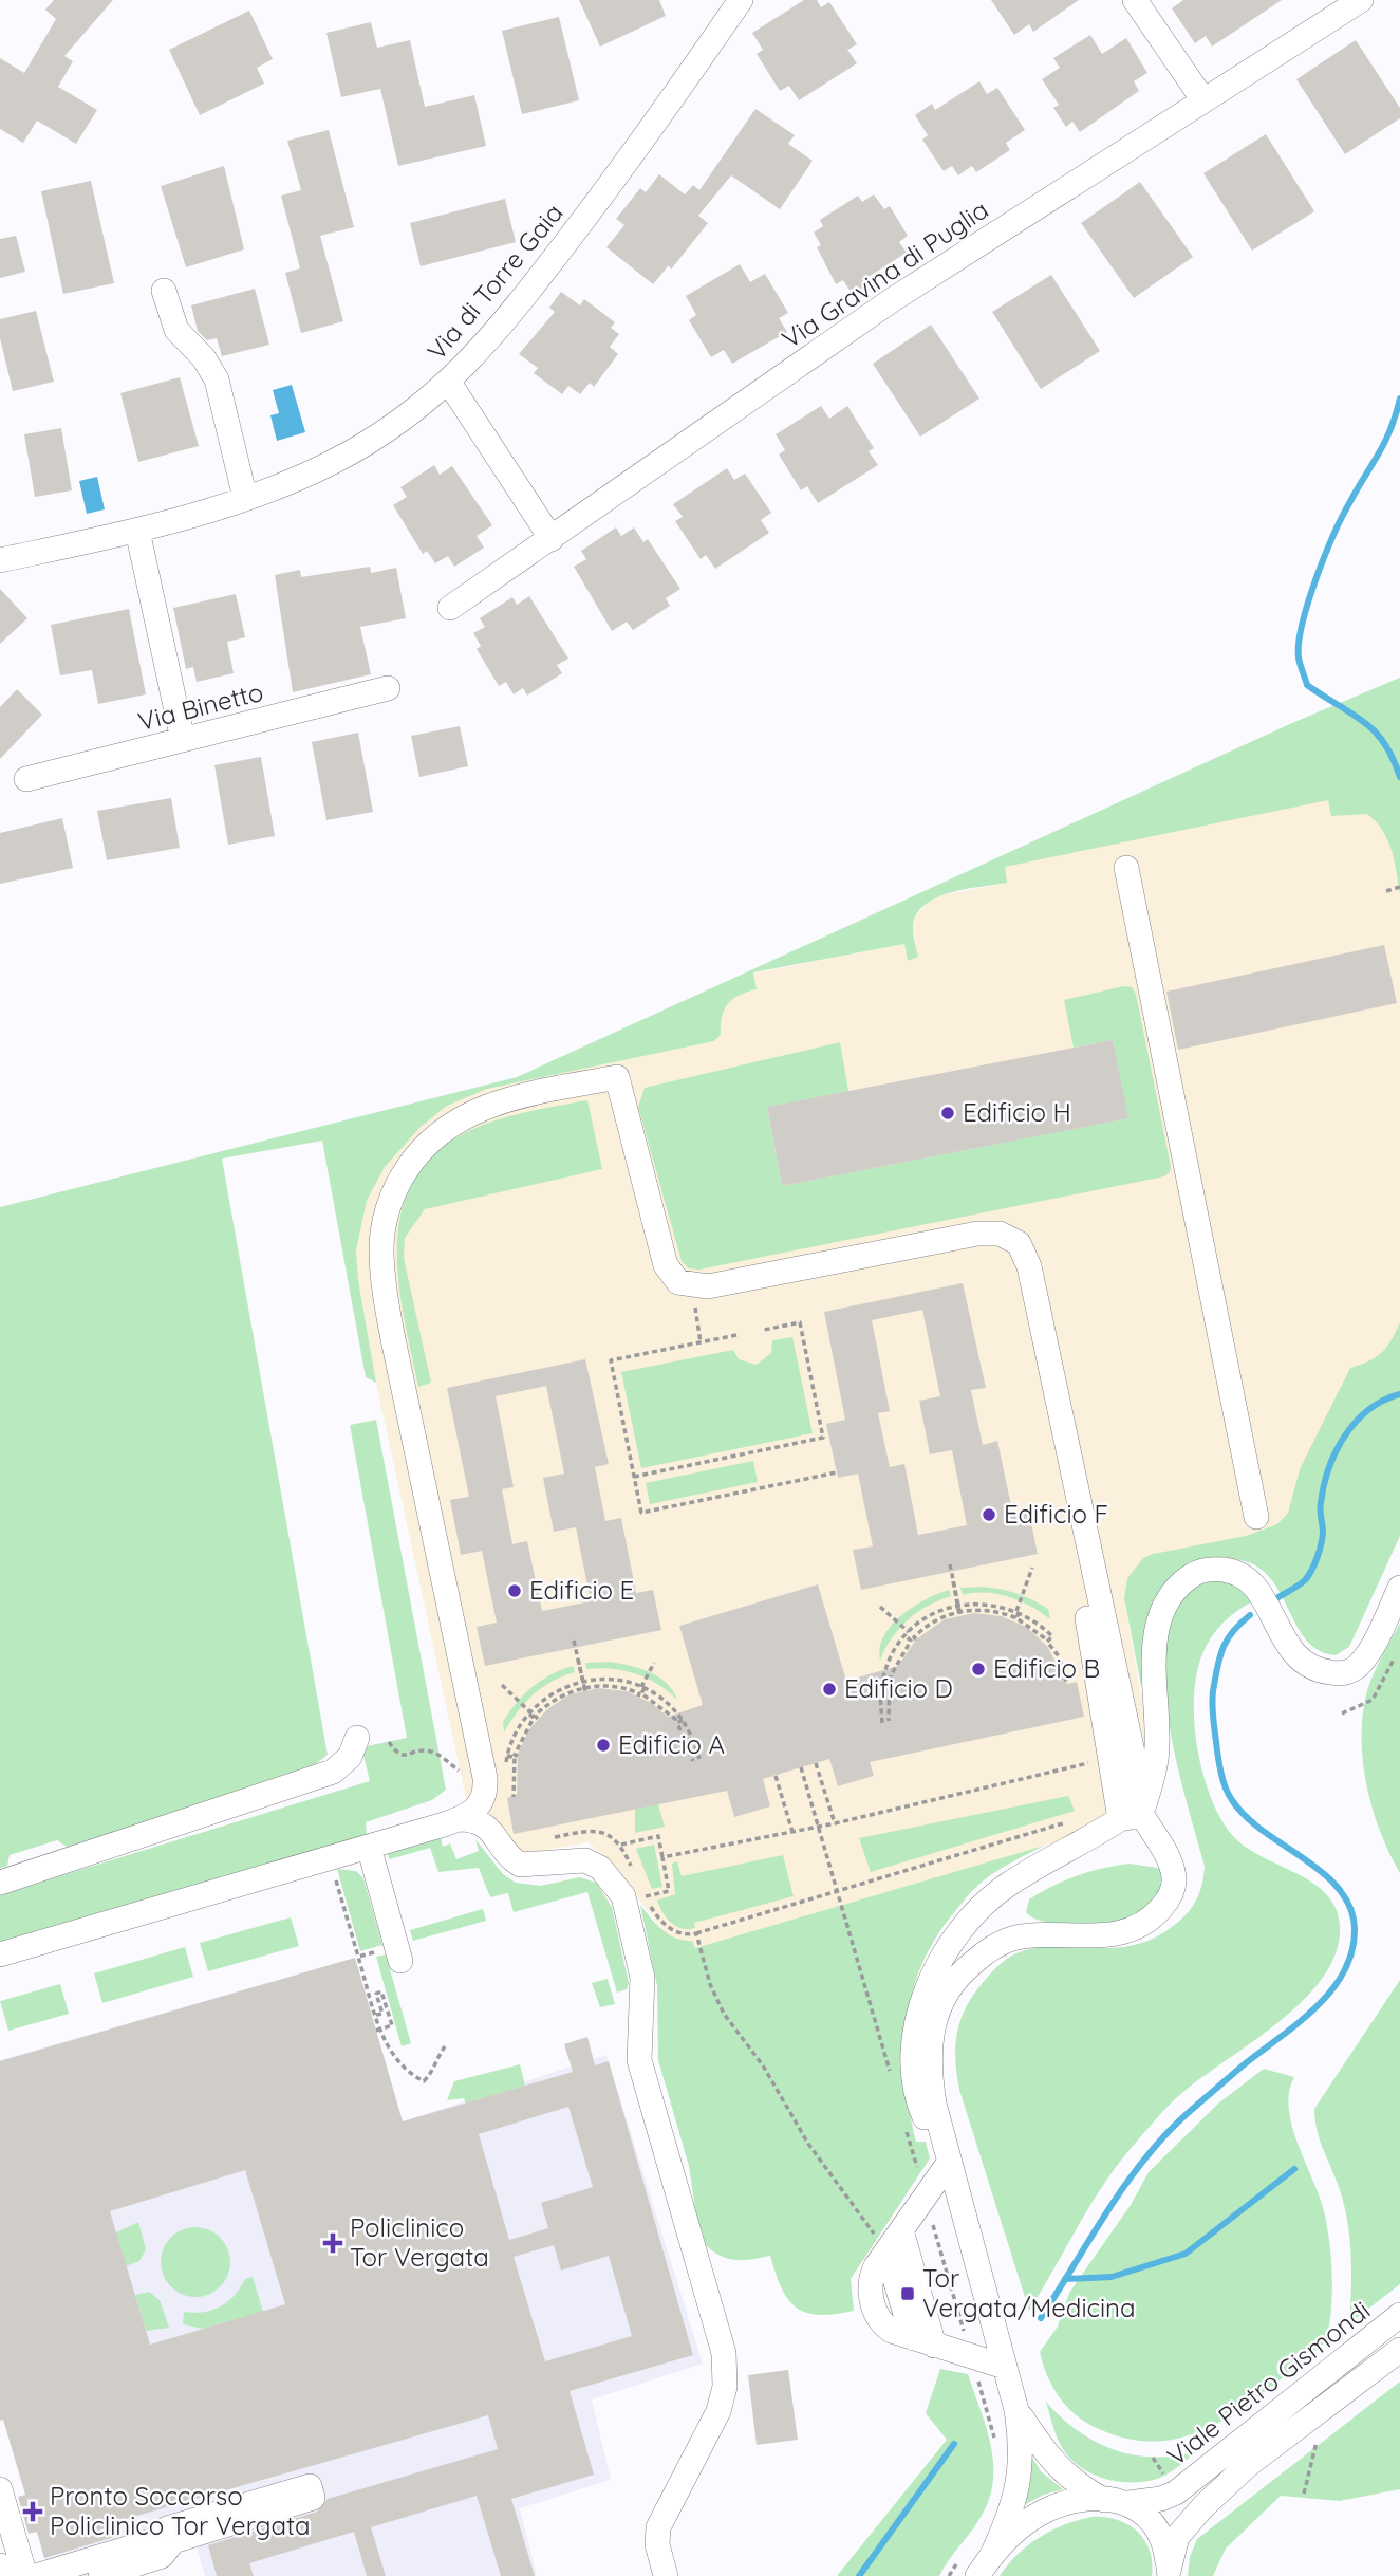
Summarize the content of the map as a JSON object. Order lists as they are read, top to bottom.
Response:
{
  "streets": {
    "street": [
      "Via Gravina di Puglia",
      "Via di Torre Gaia",
      "Via Binetto",
      "Viale Pietro Gismondi"
    ]
  },
  "places": {
    "other": [
      "Edificio H",
      "Edificio F",
      "Edificio E",
      "Edificio B",
      "Edificio D",
      "Edificio A"
    ],
    "health": ["Policlinico Tor Vergata", "Pronto Soccorso Policlinico Tor Vergata"],
    "transit": ["Tor Vergata/Medicina"]
  }
}
